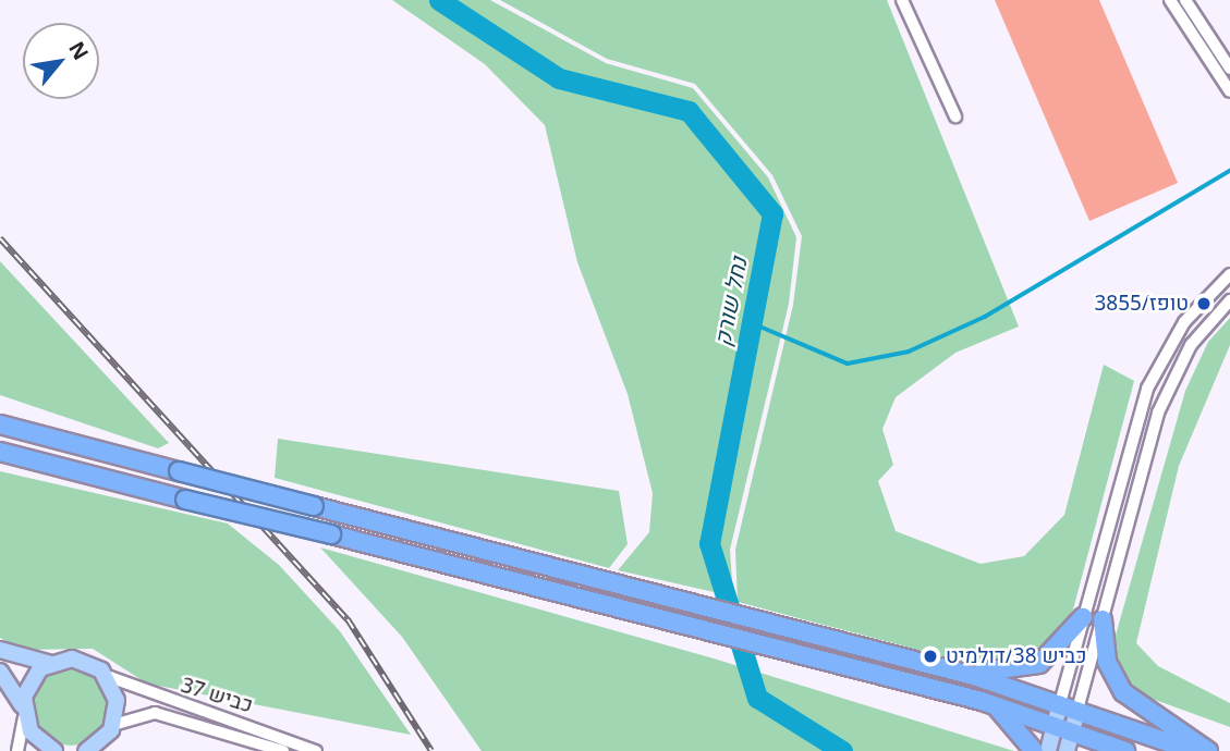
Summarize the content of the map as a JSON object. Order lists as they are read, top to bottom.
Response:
{
  "streets": {
    "street": ["כביש 37"]
  },
  "water": ["נחל שורק"],
  "places": ["3855/טופז", "כביש 38/דולמיט"],
  "north": "top right"
}
